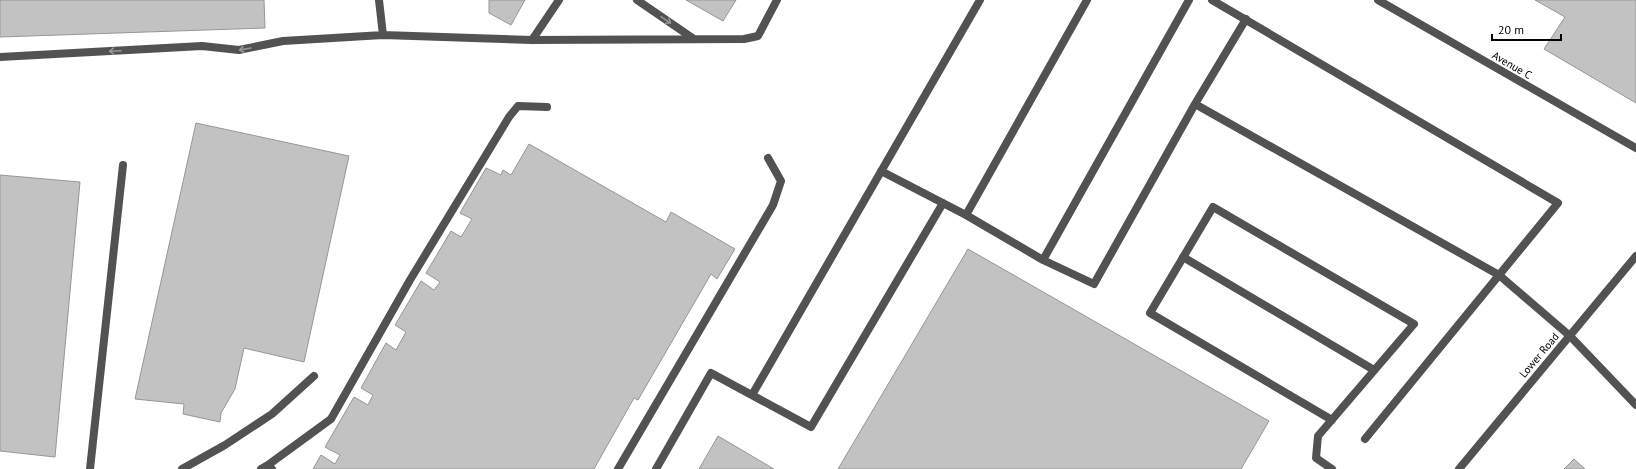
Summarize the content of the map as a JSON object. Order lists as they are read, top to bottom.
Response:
{
  "streets": {
    "street": ["Avenue C", "Lower Road"]
  },
  "scale_bar": "20 m"
}
